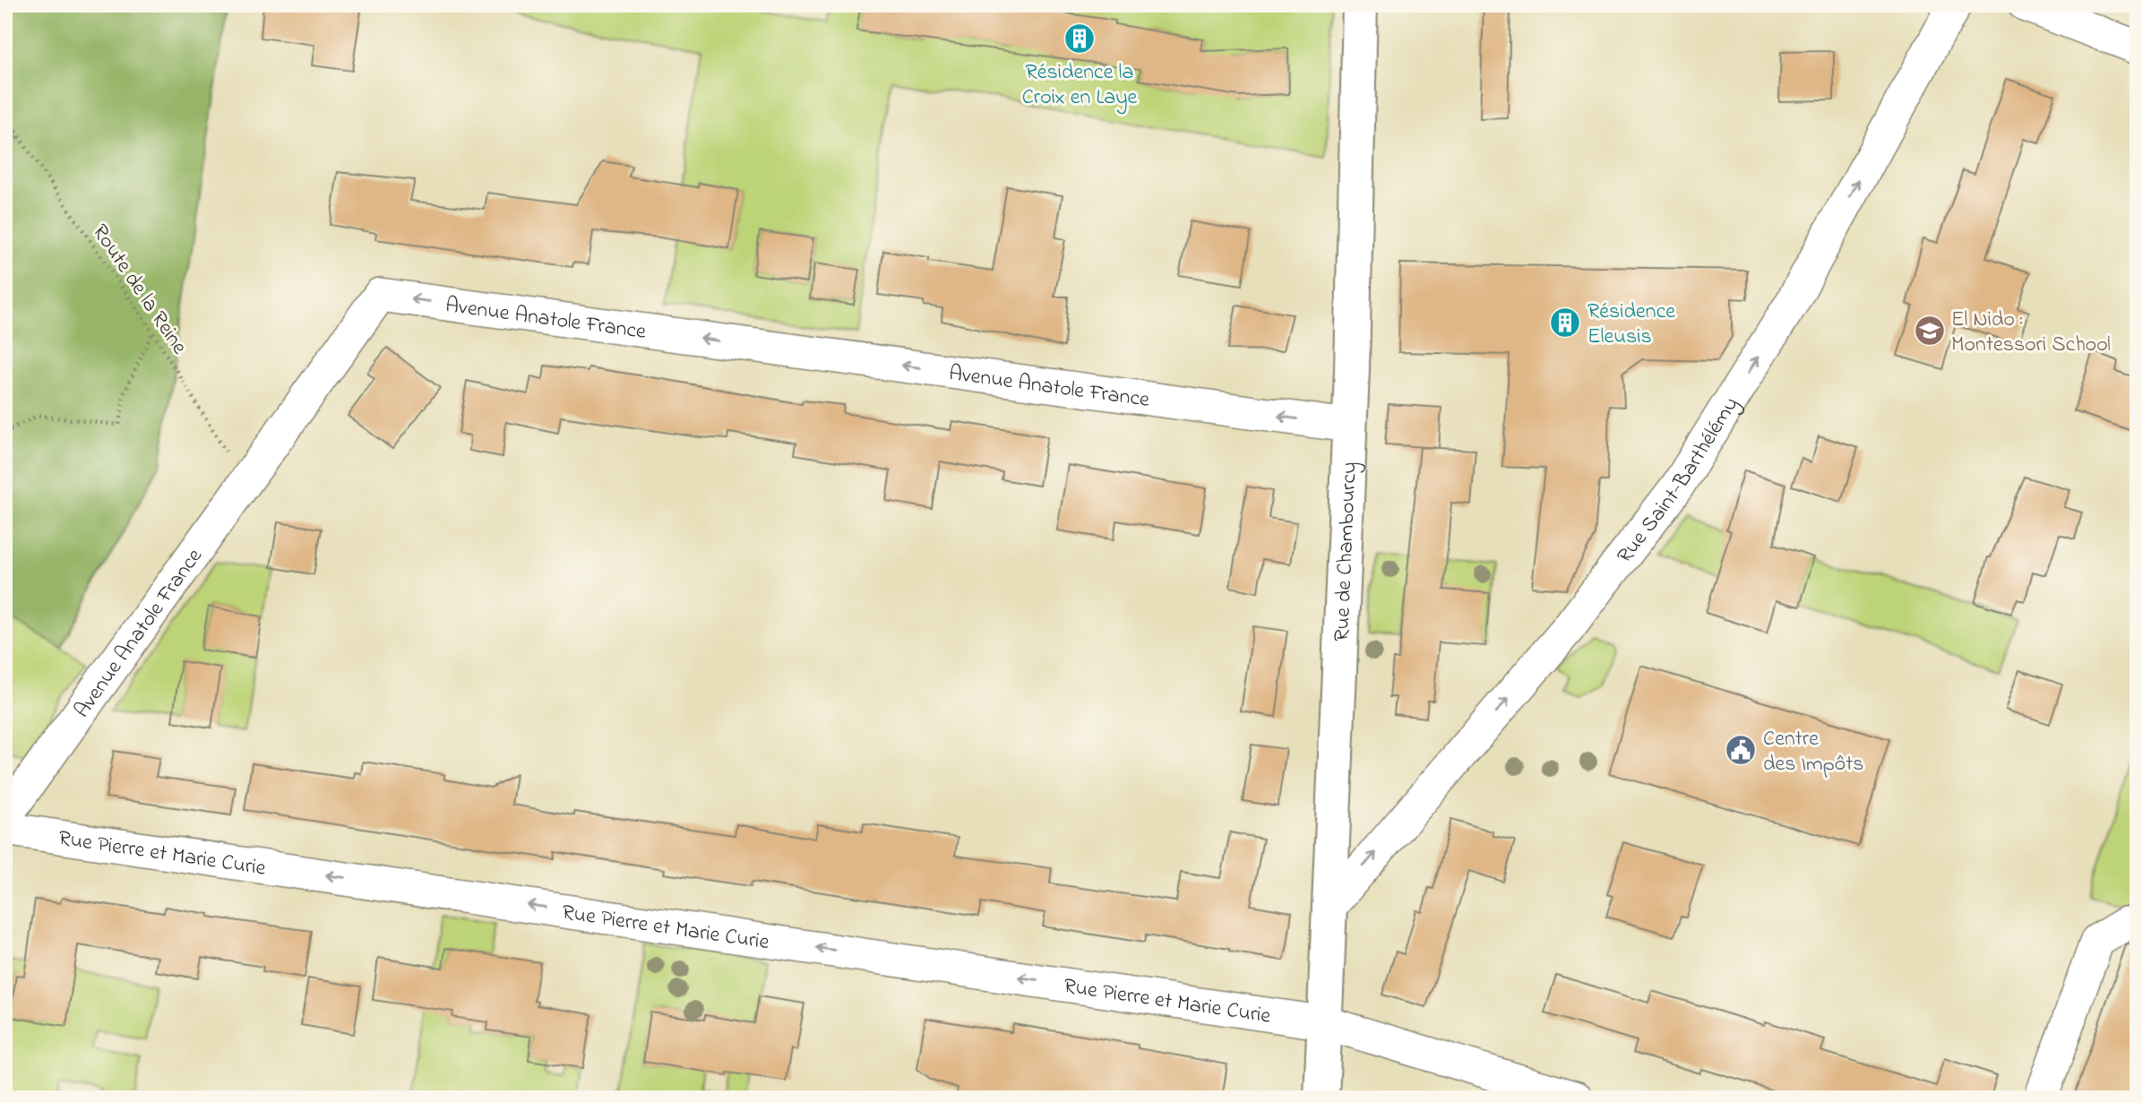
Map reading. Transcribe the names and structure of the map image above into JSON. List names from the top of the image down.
{
  "streets": {
    "street": [
      "Avenue Anatole France",
      "Rue Saint-Barthélémy",
      "Rue de Chambourcy",
      "Rue Pierre et Marie Curie"
    ],
    "path": ["Route de la Reine"]
  },
  "crossings": [
    ["Route de la Reine", "Avenue Anatole France"],
    ["Avenue Anatole France", "Rue de Chambourcy"],
    ["Rue Saint-Barthélémy", "Rue de Chambourcy"],
    ["Rue de Chambourcy", "Rue Pierre et Marie Curie"]
  ],
  "one_way": ["Avenue Anatole France", "Rue Saint-Barthélémy", "Rue Pierre et Marie Curie"],
  "places": {
    "building": ["Résidence la Croix en Laye", "Résidence Eleusis"],
    "school or university": ["El Nido : Montessori School"],
    "public building": ["Centre des Impôts"]
  }
}
